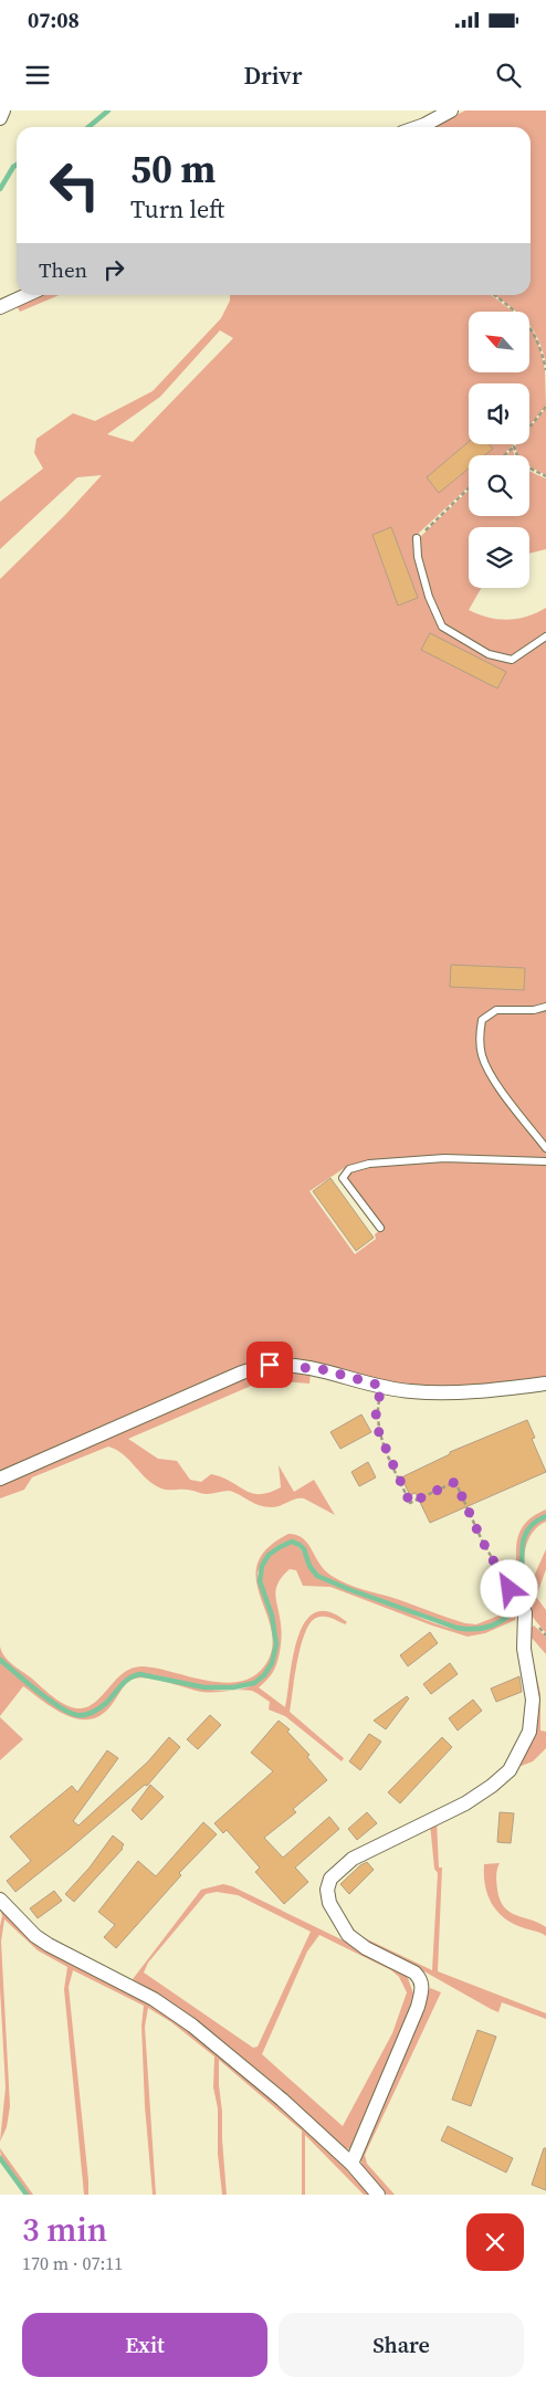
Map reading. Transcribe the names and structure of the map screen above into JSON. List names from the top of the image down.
{
  "north": "top left",
  "page": {
    "status": "07:08",
    "header": "Drivr",
    "turn": ["50 m", "Turn left"],
    "then": "Then",
    "heading": ["3 min", "170 m · 07:11"],
    "buttons": ["Exit", "Share"]
  }
}
